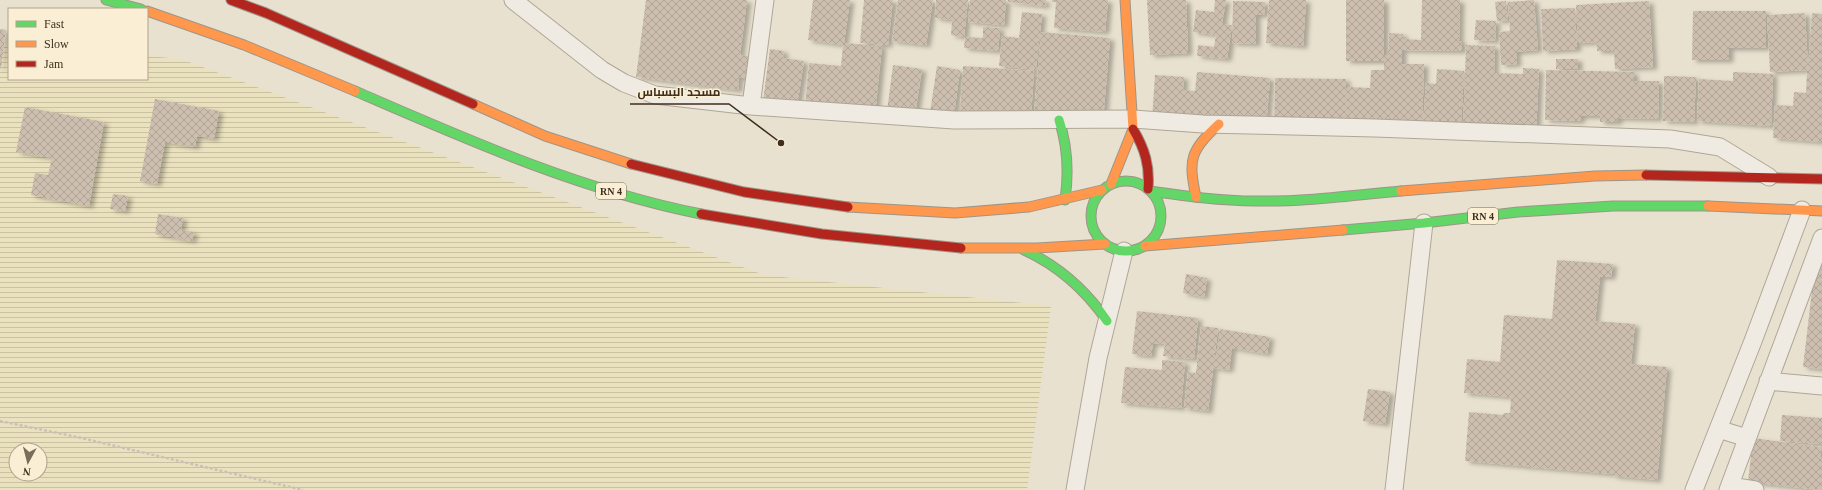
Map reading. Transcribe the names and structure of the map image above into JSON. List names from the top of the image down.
{
  "streets": {
    "main road": ["RN 4"]
  },
  "places": ["مسجد البسباس"],
  "legend": ["Fast", "Slow", "Jam"],
  "north": "bottom"
}
